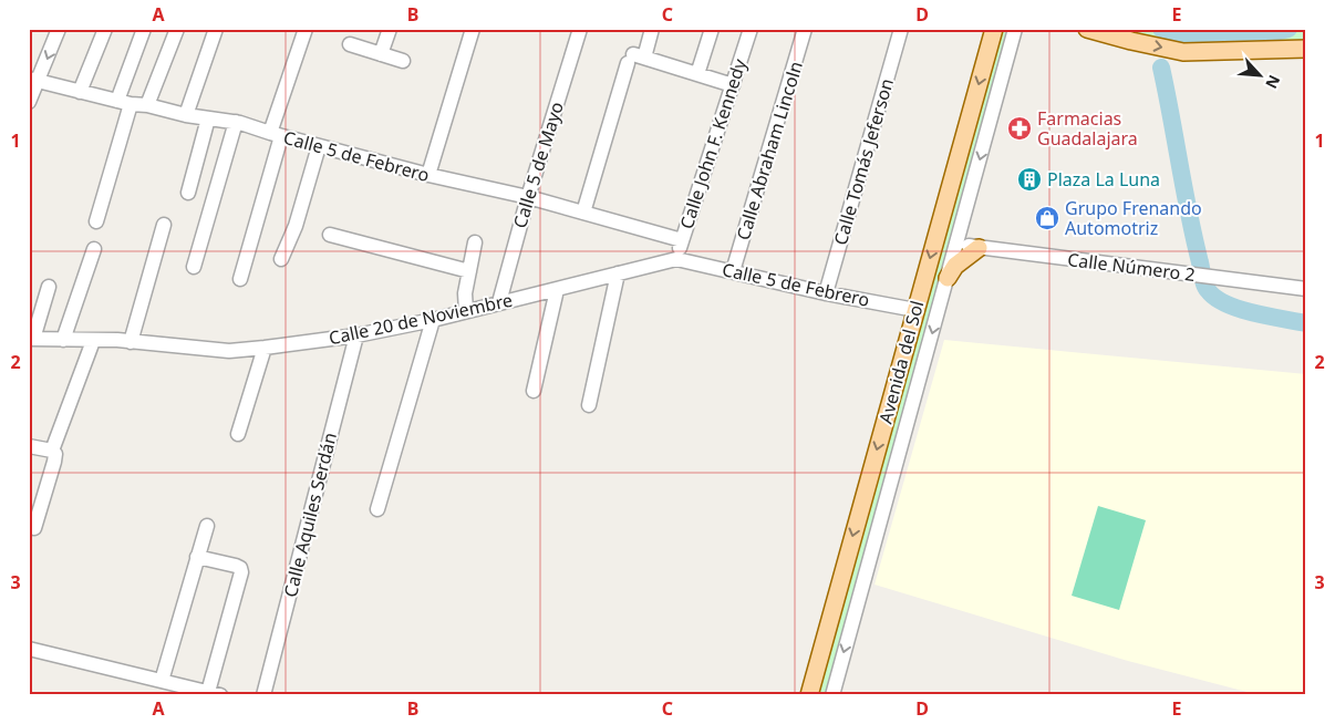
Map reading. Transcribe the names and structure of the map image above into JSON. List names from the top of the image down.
{
  "streets": {
    "main road": ["Avenida del Sol"],
    "street": [
      "Calle John F. Kennedy",
      "Calle Abraham Lincoln",
      "Calle 5 de Febrero",
      "Calle Tomás Jeferson",
      "Calle 5 de Mayo",
      "Calle Número 2",
      "Calle 20 de Noviembre",
      "Calle Aquiles Serdán"
    ]
  },
  "crossings": [
    ["Calle John F. Kennedy", "Calle 5 de Febrero"],
    ["Calle John F. Kennedy", "Calle 20 de Noviembre"],
    ["Calle Abraham Lincoln", "Calle 5 de Febrero"],
    ["Calle 5 de Febrero", "Calle Tomás Jeferson"],
    ["Calle 5 de Febrero", "Calle 5 de Mayo"],
    ["Calle 5 de Febrero", "Calle 20 de Noviembre"],
    ["Calle 5 de Febrero", "Avenida del Sol"],
    ["Calle 5 de Mayo", "Calle 20 de Noviembre"],
    ["Calle Número 2", "Avenida del Sol"],
    ["Calle 20 de Noviembre", "Calle Aquiles Serdán"]
  ],
  "one_way": ["Avenida del Sol"],
  "places": {
    "pharmacy": ["Farmacias Guadalajara"],
    "building": ["Plaza La Luna"],
    "shop": ["Grupo Frenando Automotriz"]
  },
  "north": "bottom right",
  "grid": {
    "columns": [
      "A",
      "B",
      "C",
      "D",
      "E"
    ],
    "rows": ["1", "2", "3"]
  }
}
